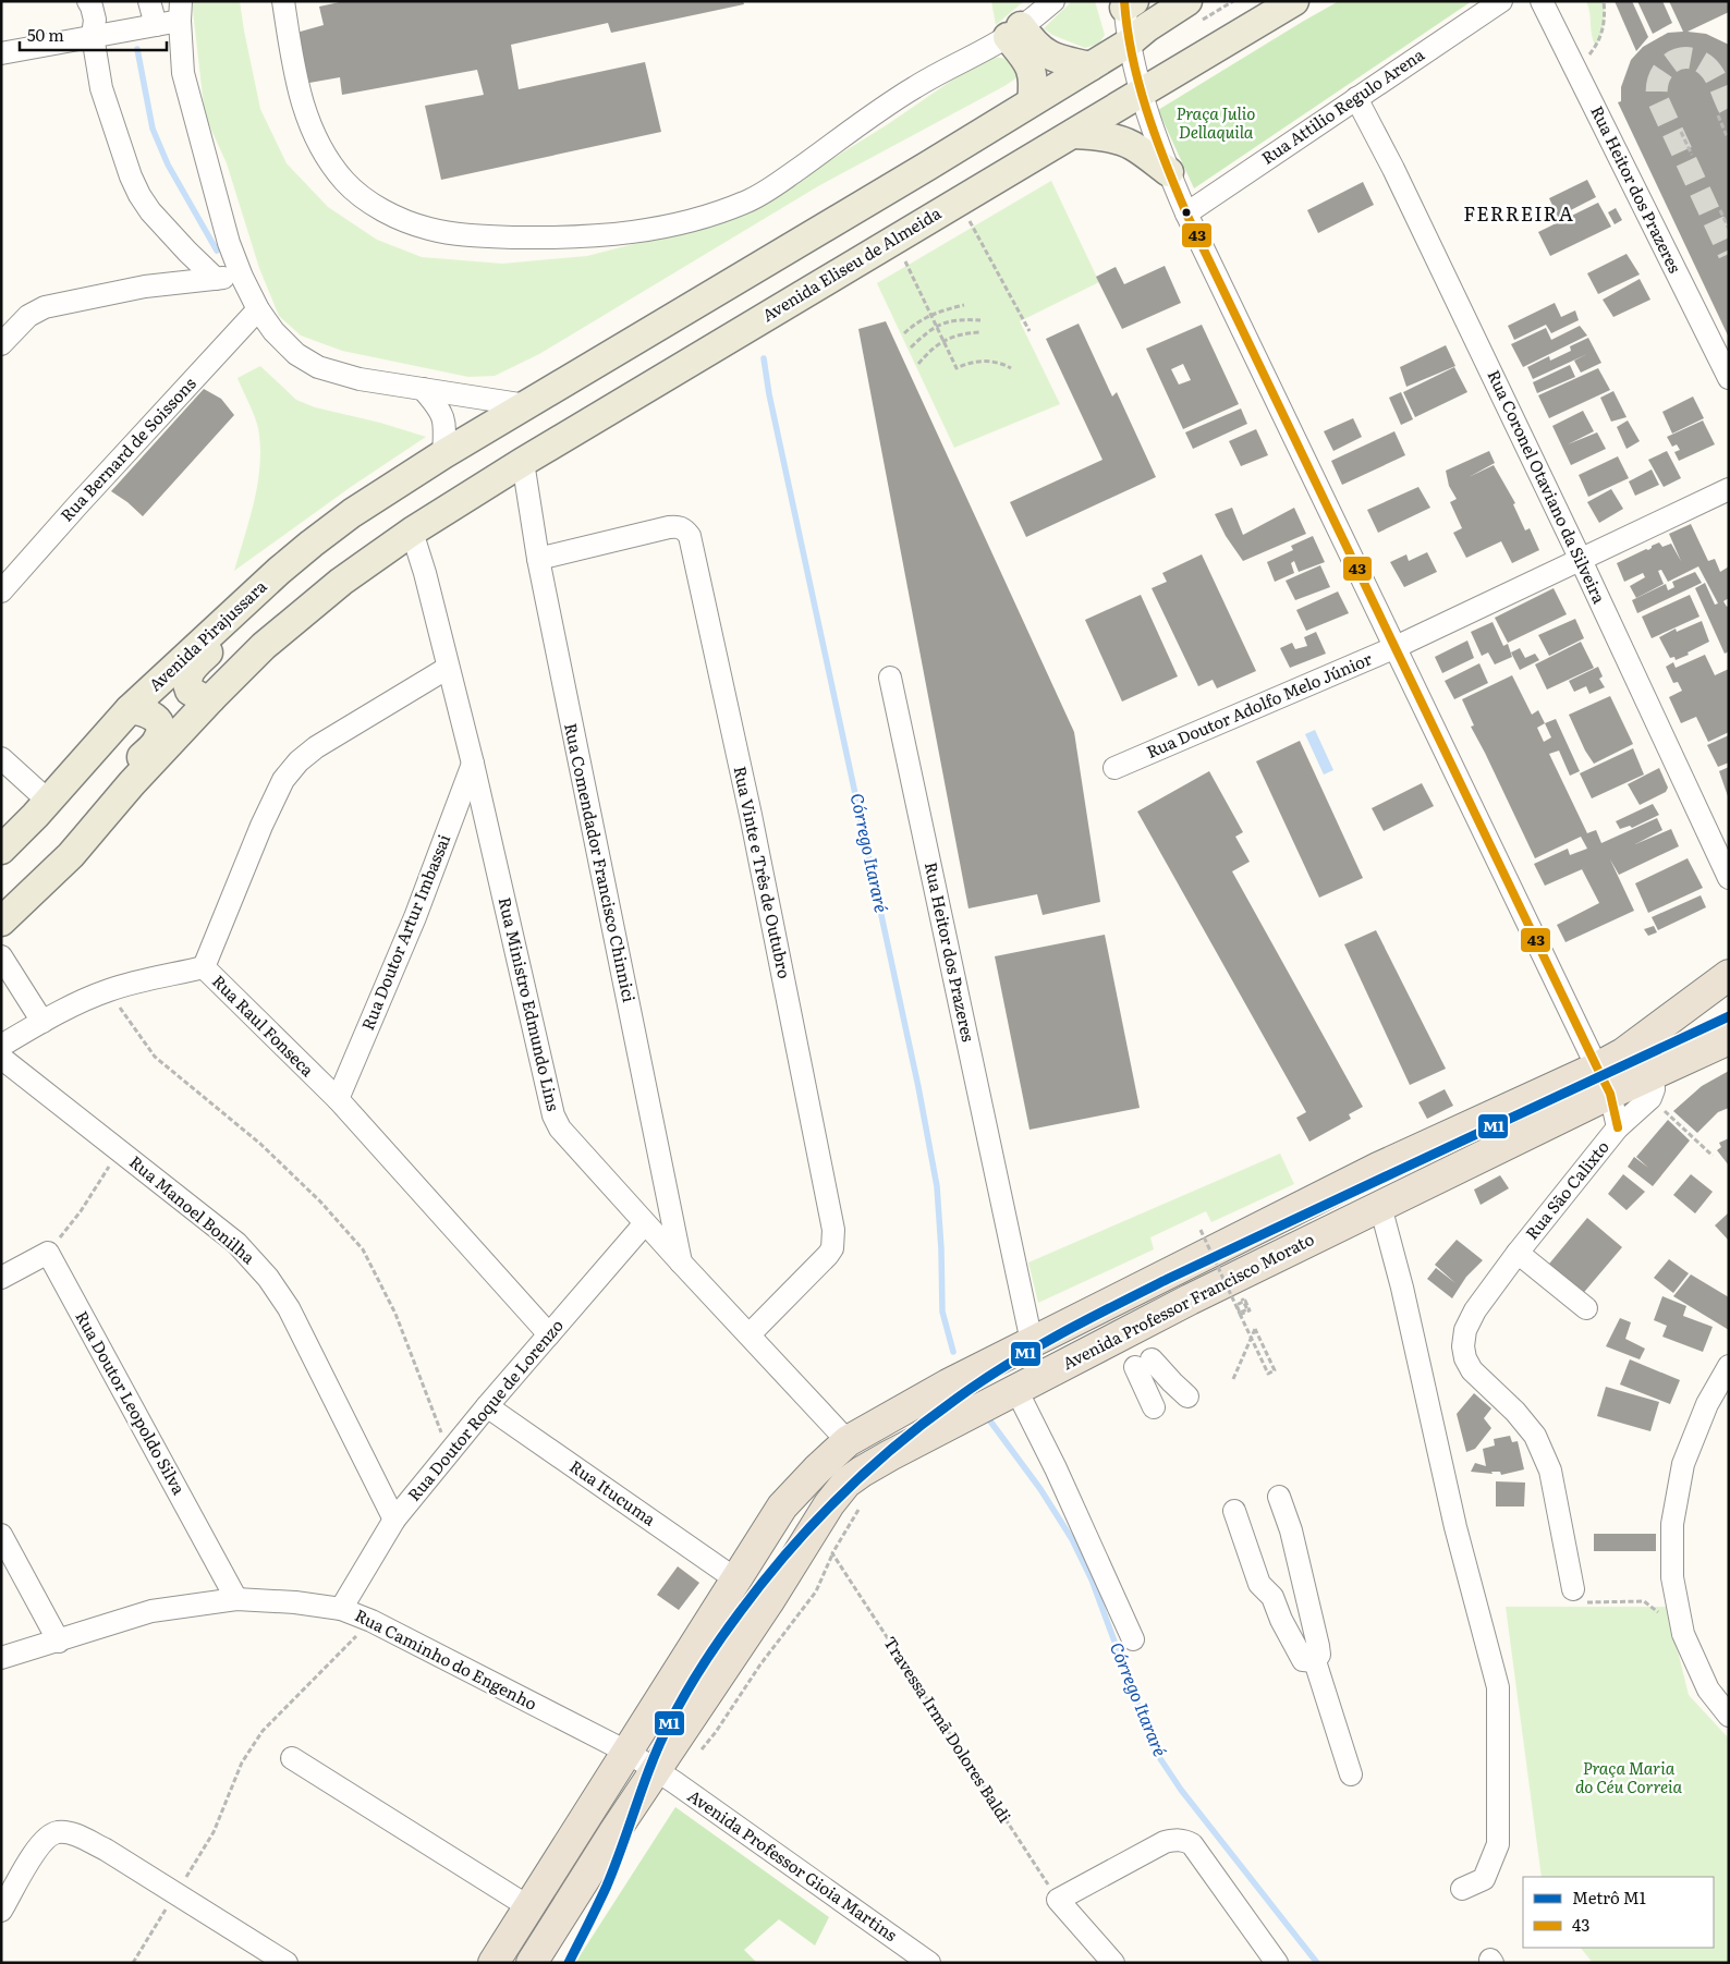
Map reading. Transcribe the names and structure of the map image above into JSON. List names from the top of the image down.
{
  "streets": {
    "highway": ["Avenida Professor Francisco Morato"],
    "main road": ["Avenida Eliseu de Almeida", "Avenida Pirajussara"],
    "street": [
      "Rua Attilio Regulo Arena",
      "Rua Heitor dos Prazeres",
      "Rua Bernard de Soissons",
      "Rua Coronel Otaviano da Silveira",
      "Rua Doutor Adolfo Melo Júnior",
      "Rua Comendador Francisco Chinnici",
      "Rua Vinte e Três de Outubro",
      "Rua Doutor Artur Imbassai",
      "Rua Ministro Edmundo Lins",
      "Rua Raul Fonseca",
      "Rua São Calixto",
      "Rua Manoel Bonilha",
      "Rua Doutor Leopoldo Silva",
      "Rua Doutor Roque de Lorenzo",
      "Rua Itucuma",
      "Rua Caminho do Engenho",
      "Avenida Professor Gioia Martins"
    ],
    "path": ["Travessa Irmã Dolores Baldi"]
  },
  "crossings": [
    ["Rua Attilio Regulo Arena", "Rua Coronel Otaviano da Silveira"],
    ["Rua Attilio Regulo Arena", "Rua São Calixto"],
    ["Rua Heitor dos Prazeres", "Avenida Professor Francisco Morato"],
    ["Avenida Eliseu de Almeida", "Rua Comendador Francisco Chinnici"],
    ["Avenida Eliseu de Almeida", "Rua Ministro Edmundo Lins"],
    ["Avenida Eliseu de Almeida", "Rua São Calixto"],
    ["Rua Coronel Otaviano da Silveira", "Rua Doutor Adolfo Melo Júnior"],
    ["Rua Doutor Adolfo Melo Júnior", "Rua São Calixto"],
    ["Rua Comendador Francisco Chinnici", "Rua Vinte e Três de Outubro"],
    ["Rua Comendador Francisco Chinnici", "Rua Ministro Edmundo Lins"],
    ["Rua Vinte e Três de Outubro", "Rua Ministro Edmundo Lins"],
    ["Rua Doutor Artur Imbassai", "Rua Ministro Edmundo Lins"],
    ["Rua Doutor Artur Imbassai", "Rua Raul Fonseca"],
    ["Rua Ministro Edmundo Lins", "Rua Raul Fonseca"],
    ["Rua Ministro Edmundo Lins", "Avenida Professor Francisco Morato"],
    ["Rua Ministro Edmundo Lins", "Rua Doutor Roque de Lorenzo"],
    ["Rua Raul Fonseca", "Rua Doutor Roque de Lorenzo"],
    ["Rua São Calixto", "Avenida Professor Francisco Morato"],
    ["Rua Manoel Bonilha", "Rua Doutor Roque de Lorenzo"],
    ["Avenida Professor Francisco Morato", "Rua Itucuma"],
    ["Avenida Professor Francisco Morato", "Rua Caminho do Engenho"],
    ["Avenida Professor Francisco Morato", "Avenida Professor Gioia Martins"],
    ["Rua Doutor Leopoldo Silva", "Rua Caminho do Engenho"],
    ["Rua Doutor Roque de Lorenzo", "Rua Itucuma"],
    ["Rua Doutor Roque de Lorenzo", "Rua Caminho do Engenho"],
    ["Rua Caminho do Engenho", "Avenida Professor Gioia Martins"]
  ],
  "districts": ["FERREIRA"],
  "water": ["Córrego Itararé"],
  "parks": ["Praça Julio Dellaquila", "Praça Maria do Céu Correia"],
  "lines": ["transit line 43", "metro line M1"],
  "legend": ["Metrô M1", "43"],
  "scale_bar": "50 m"
}
